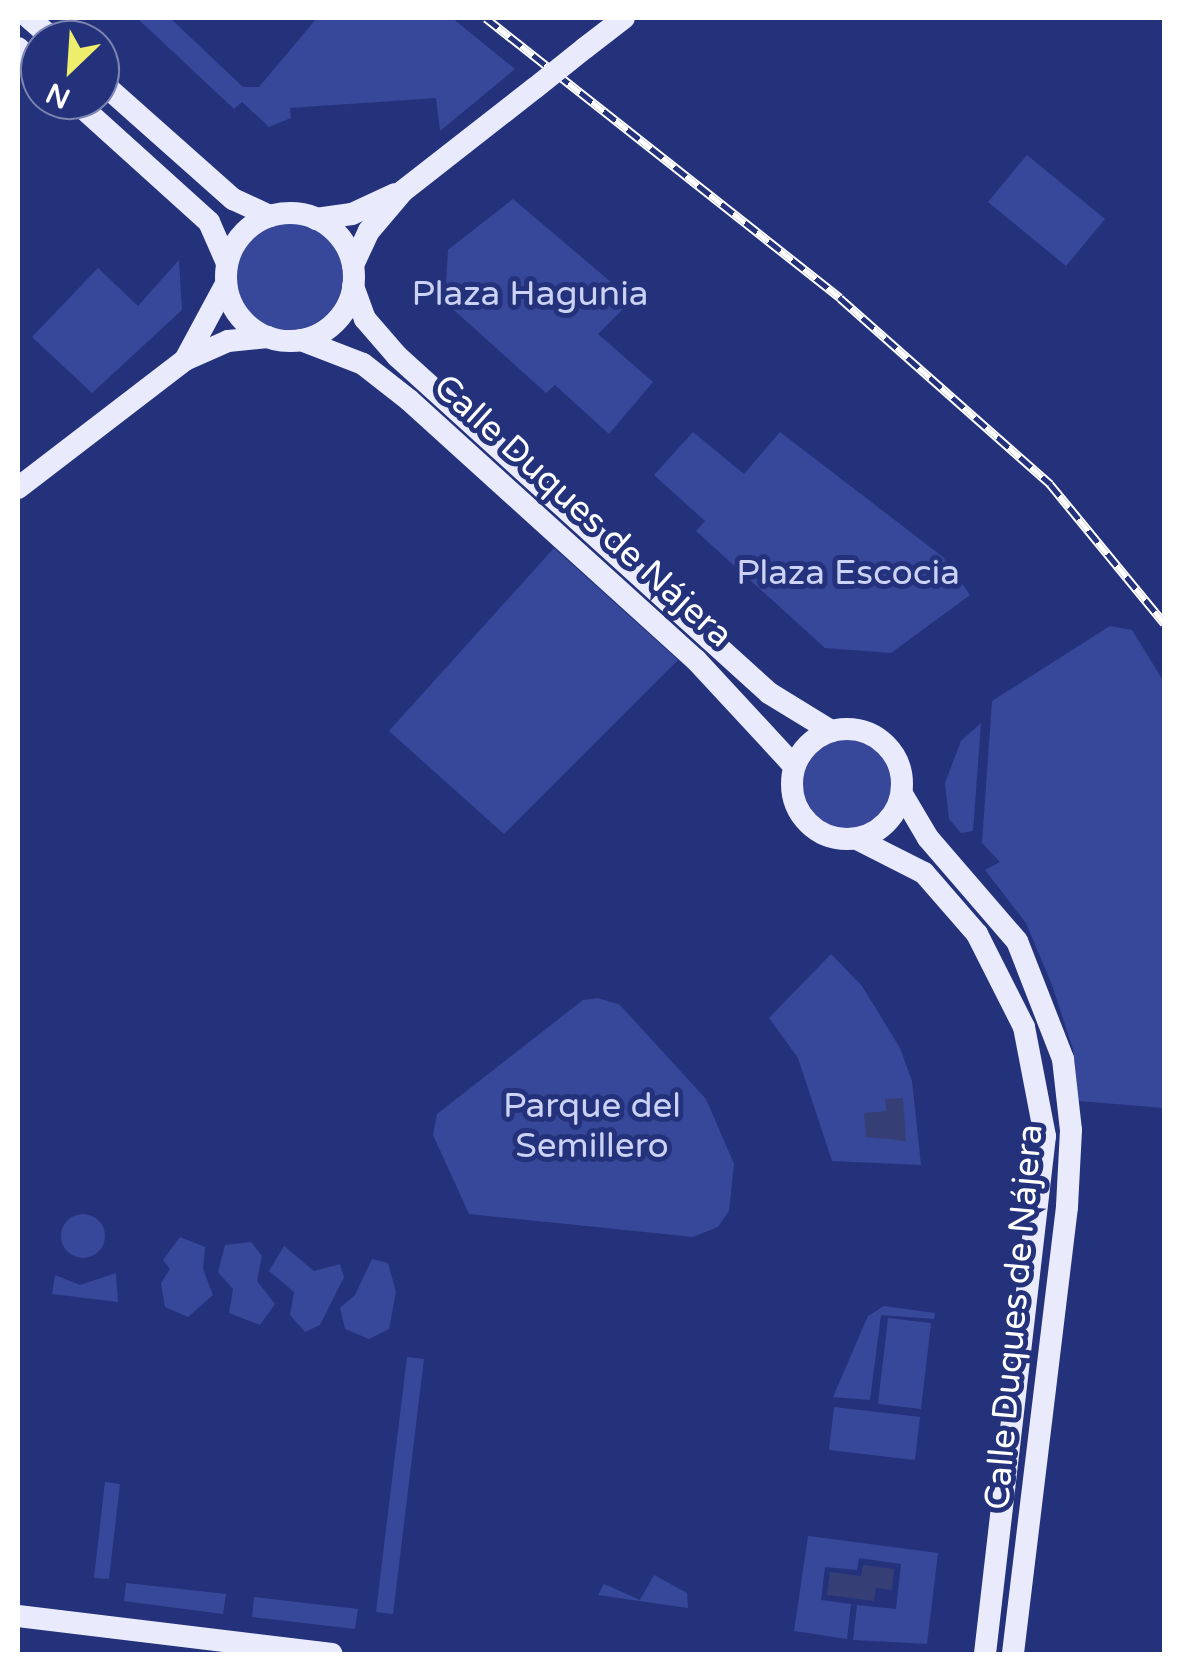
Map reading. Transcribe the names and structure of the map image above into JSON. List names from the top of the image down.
{
  "streets": {
    "main road": ["Calle Duques de Nájera"]
  },
  "parks": ["Plaza Hagunia", "Plaza Escocia", "Parque del Semillero"],
  "north": "bottom left"
}
